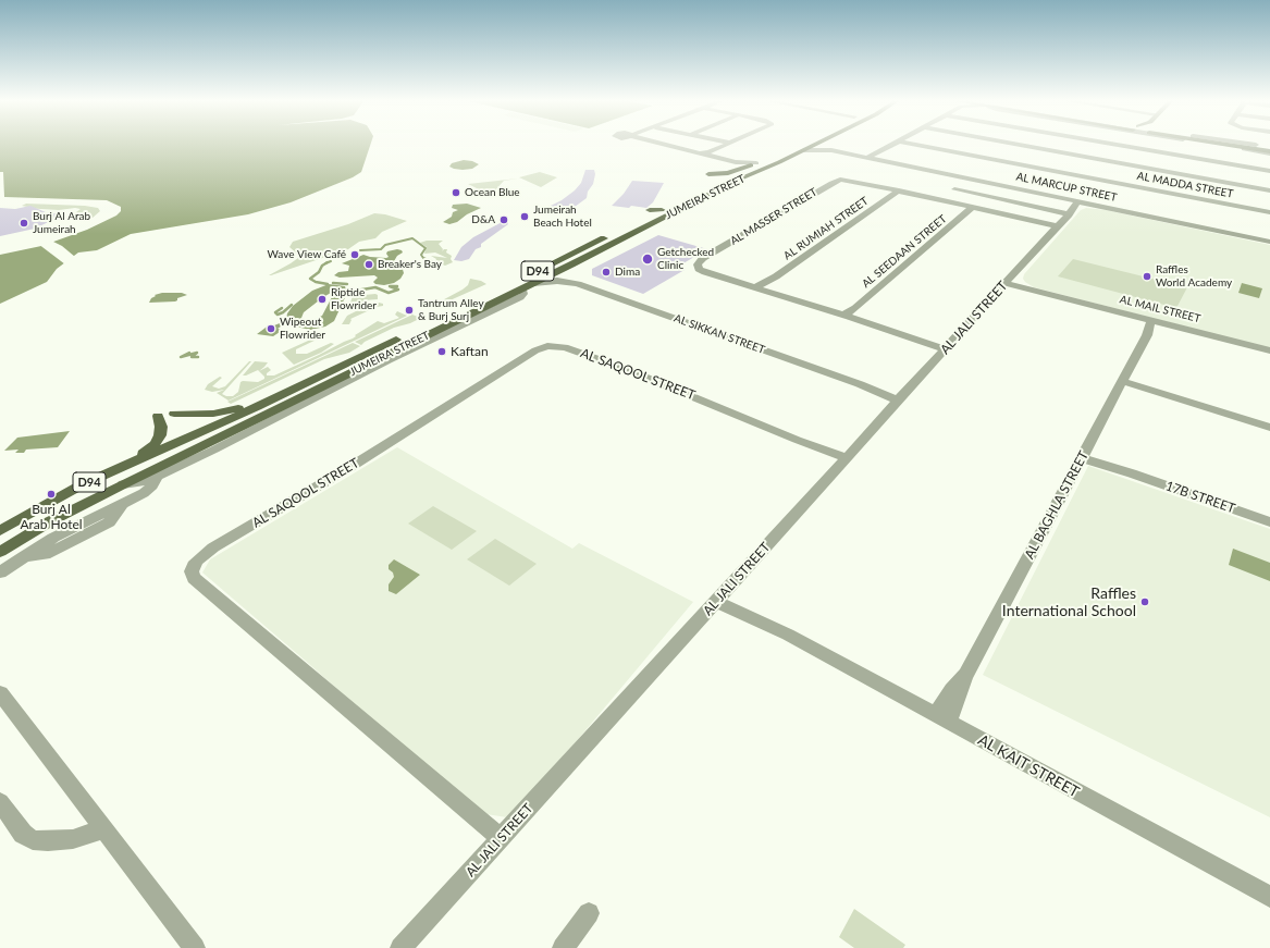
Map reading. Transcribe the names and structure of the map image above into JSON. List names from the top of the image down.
{
  "streets": {
    "main road": ["JUMEIRA STREET", "D94"],
    "street": [
      "AL MADDA STREET",
      "AL MARCUP STREET",
      "AL MASSER STREET",
      "AL RUMIAH STREET",
      "AL SEEDAAN STREET",
      "AL MAIL STREET",
      "AL JALI STREET",
      "AL SIKKAN STREET",
      "AL SAQOOL STREET",
      "17B STREET",
      "AL BAGHLA STREET",
      "AL KAIT STREET"
    ]
  },
  "crossings": [
    ["AL MARCUP STREET", "JUMEIRA STREET"],
    ["AL MARCUP STREET", "AL JALI STREET"],
    ["JUMEIRA STREET", "AL SIKKAN STREET"],
    ["AL MASSER STREET", "AL RUMIAH STREET"],
    ["AL MASSER STREET", "AL SEEDAAN STREET"],
    ["AL MASSER STREET", "AL JALI STREET"],
    ["AL MAIL STREET", "AL JALI STREET"],
    ["AL MAIL STREET", "AL BAGHLA STREET"],
    ["AL JALI STREET", "AL SIKKAN STREET"],
    ["AL JALI STREET", "AL SAQOOL STREET"],
    ["AL JALI STREET", "AL KAIT STREET"],
    ["17B STREET", "AL BAGHLA STREET"],
    ["AL BAGHLA STREET", "AL KAIT STREET"]
  ],
  "places": [
    "Ocean Blue",
    "Jumeirah Beach Hotel",
    "D&A",
    "Burj Al Arab Jumeirah",
    "Wave View Café",
    "Getchecked Clinic",
    "Breaker's Bay",
    "Dima",
    "Raffles World Academy",
    "Riptide Flowrider",
    "Tantrum Alley & Burj Surj",
    "Wipeout Flowrider",
    "Kaftan",
    "Burj Al Arab Hotel",
    "Raffles International School"
  ]
}
